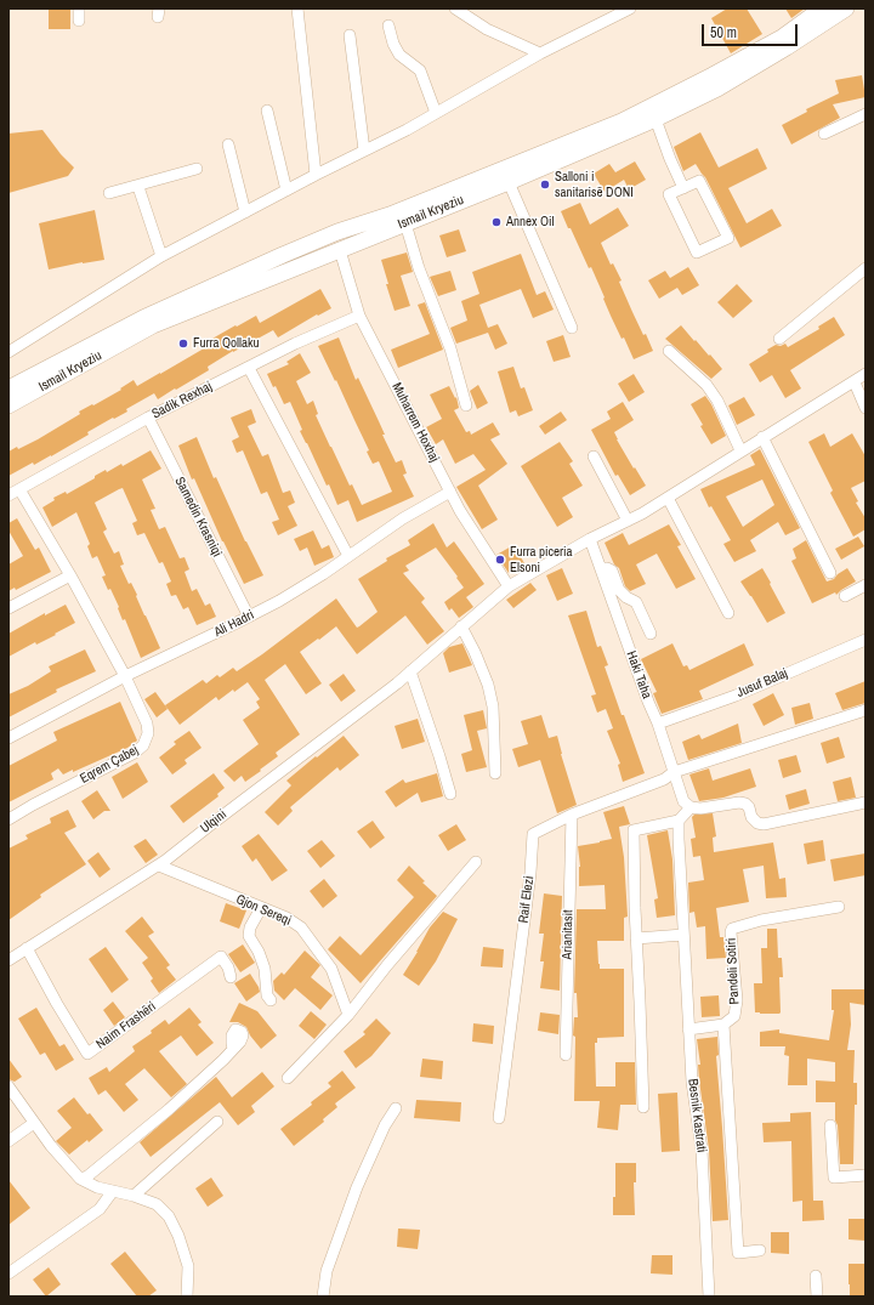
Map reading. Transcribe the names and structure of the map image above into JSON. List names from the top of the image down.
{
  "streets": {
    "main road": ["Ismail Kryeziu"],
    "street": [
      "Sadik Rexhaj",
      "Muharrem Hoxhaj",
      "Samedin Krasniqi",
      "Ali Hadri",
      "Haki Taha",
      "Jusuf Balaj",
      "Eqrem Çabej",
      "Ulqini",
      "Raif Elezi",
      "Gjon Sereqi",
      "Arianitasit",
      "Pandeli Sotiri",
      "Naim Frashëri",
      "Besnik Kastrati"
    ]
  },
  "crossings": [
    ["Ismail Kryeziu", "Muharrem Hoxhaj"],
    ["Sadik Rexhaj", "Muharrem Hoxhaj"],
    ["Sadik Rexhaj", "Samedin Krasniqi"],
    ["Muharrem Hoxhaj", "Ali Hadri"],
    ["Muharrem Hoxhaj", "Ulqini"],
    ["Samedin Krasniqi", "Ali Hadri"],
    ["Ali Hadri", "Eqrem Çabej"],
    ["Haki Taha", "Jusuf Balaj"],
    ["Haki Taha", "Ulqini"],
    ["Haki Taha", "Raif Elezi"],
    ["Ulqini", "Gjon Sereqi"],
    ["Ulqini", "Naim Frashëri"],
    ["Raif Elezi", "Arianitasit"]
  ],
  "places": [
    "Salloni i sanitarisë DONI",
    "Annex Oil",
    "Furra Qollaku",
    "Furra piceria Elsoni"
  ],
  "scale_bar": "50 m"
}
